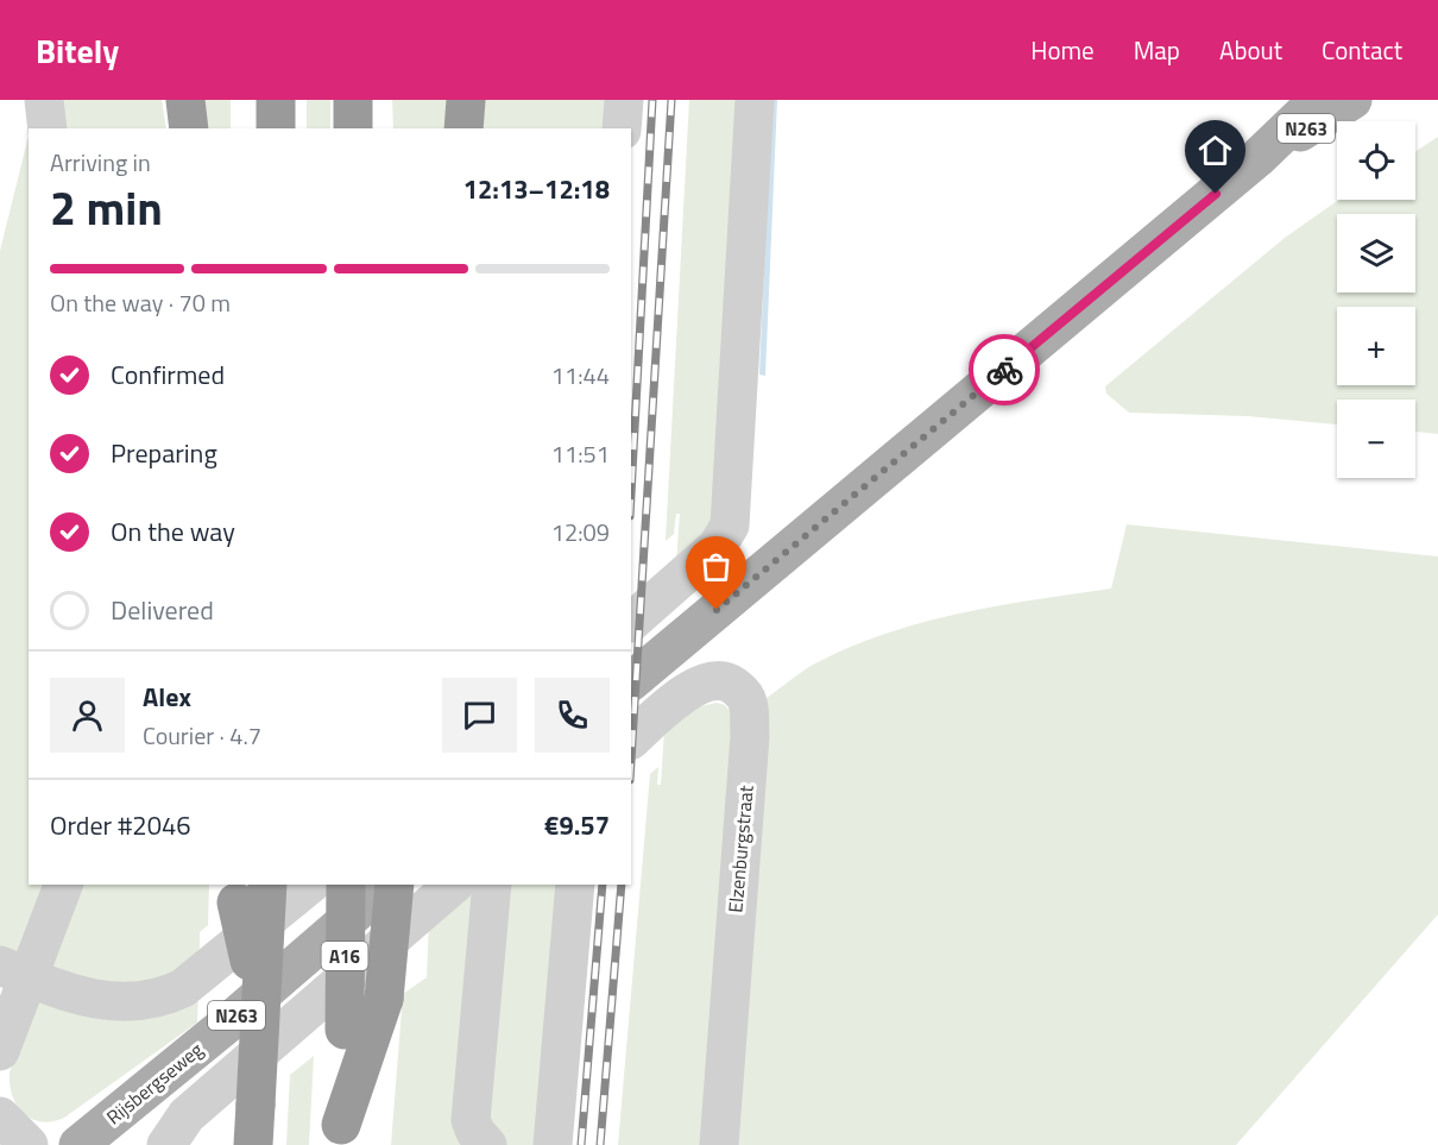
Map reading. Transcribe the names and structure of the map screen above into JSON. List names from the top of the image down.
{
  "streets": {
    "highway": ["A16"],
    "main road": ["N263", "Rijsbergseweg"],
    "street": ["Elzenburgstraat"]
  },
  "page": {
    "header": "Bitely",
    "nav": [
      "Home",
      "Map",
      "About",
      "Contact"
    ],
    "map_buttons": ["+", "−"],
    "heading": ["2 min", "Arriving in", "12:13–12:18"],
    "panel": [
      "Alex",
      "Courier · 4.7",
      "Order #2046",
      "€9.57"
    ],
    "bar": "On the way · 70 m",
    "list": [
      ["Confirmed", "11:44"],
      ["Preparing", "11:51"],
      ["On the way", "12:09"],
      "Delivered"
    ]
  }
}
